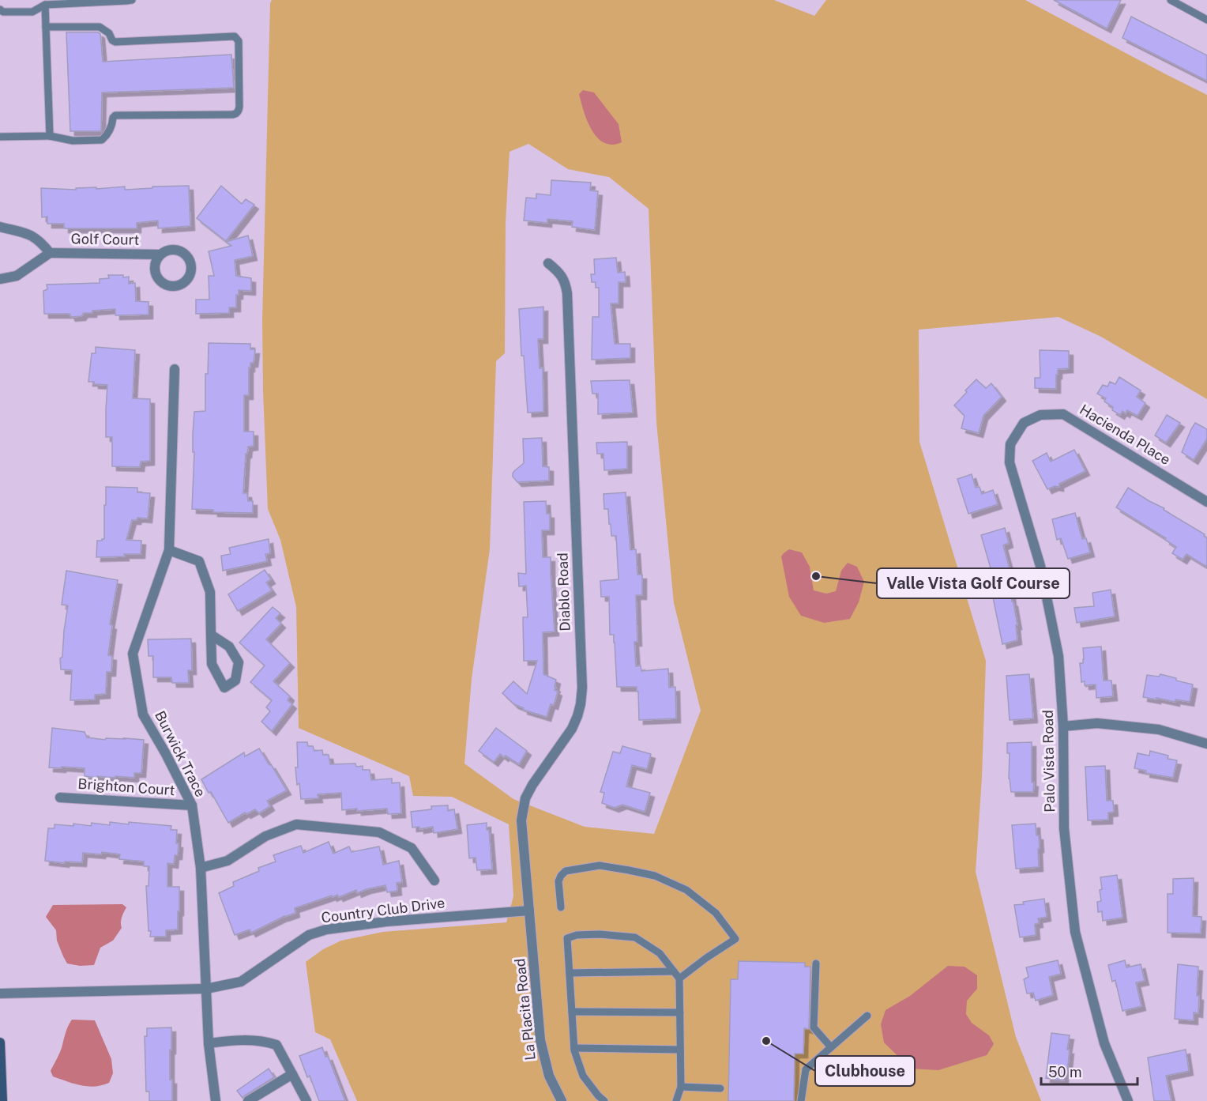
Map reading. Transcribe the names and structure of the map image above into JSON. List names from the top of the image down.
{
  "streets": {
    "street": [
      "Golf Court",
      "Hacienda Place",
      "Diablo Road",
      "Burwick Trace",
      "Palo Vista Road",
      "Brighton Court",
      "Country Club Drive",
      "La Placita Road"
    ]
  },
  "crossings": [
    ["Hacienda Place", "Palo Vista Road"],
    ["Diablo Road", "Country Club Drive"],
    ["Diablo Road", "La Placita Road"],
    ["Burwick Trace", "Brighton Court"],
    ["Burwick Trace", "Country Club Drive"],
    ["Country Club Drive", "La Placita Road"]
  ],
  "places": ["Valle Vista Golf Course", "Clubhouse"],
  "scale_bar": "50 m"
}
